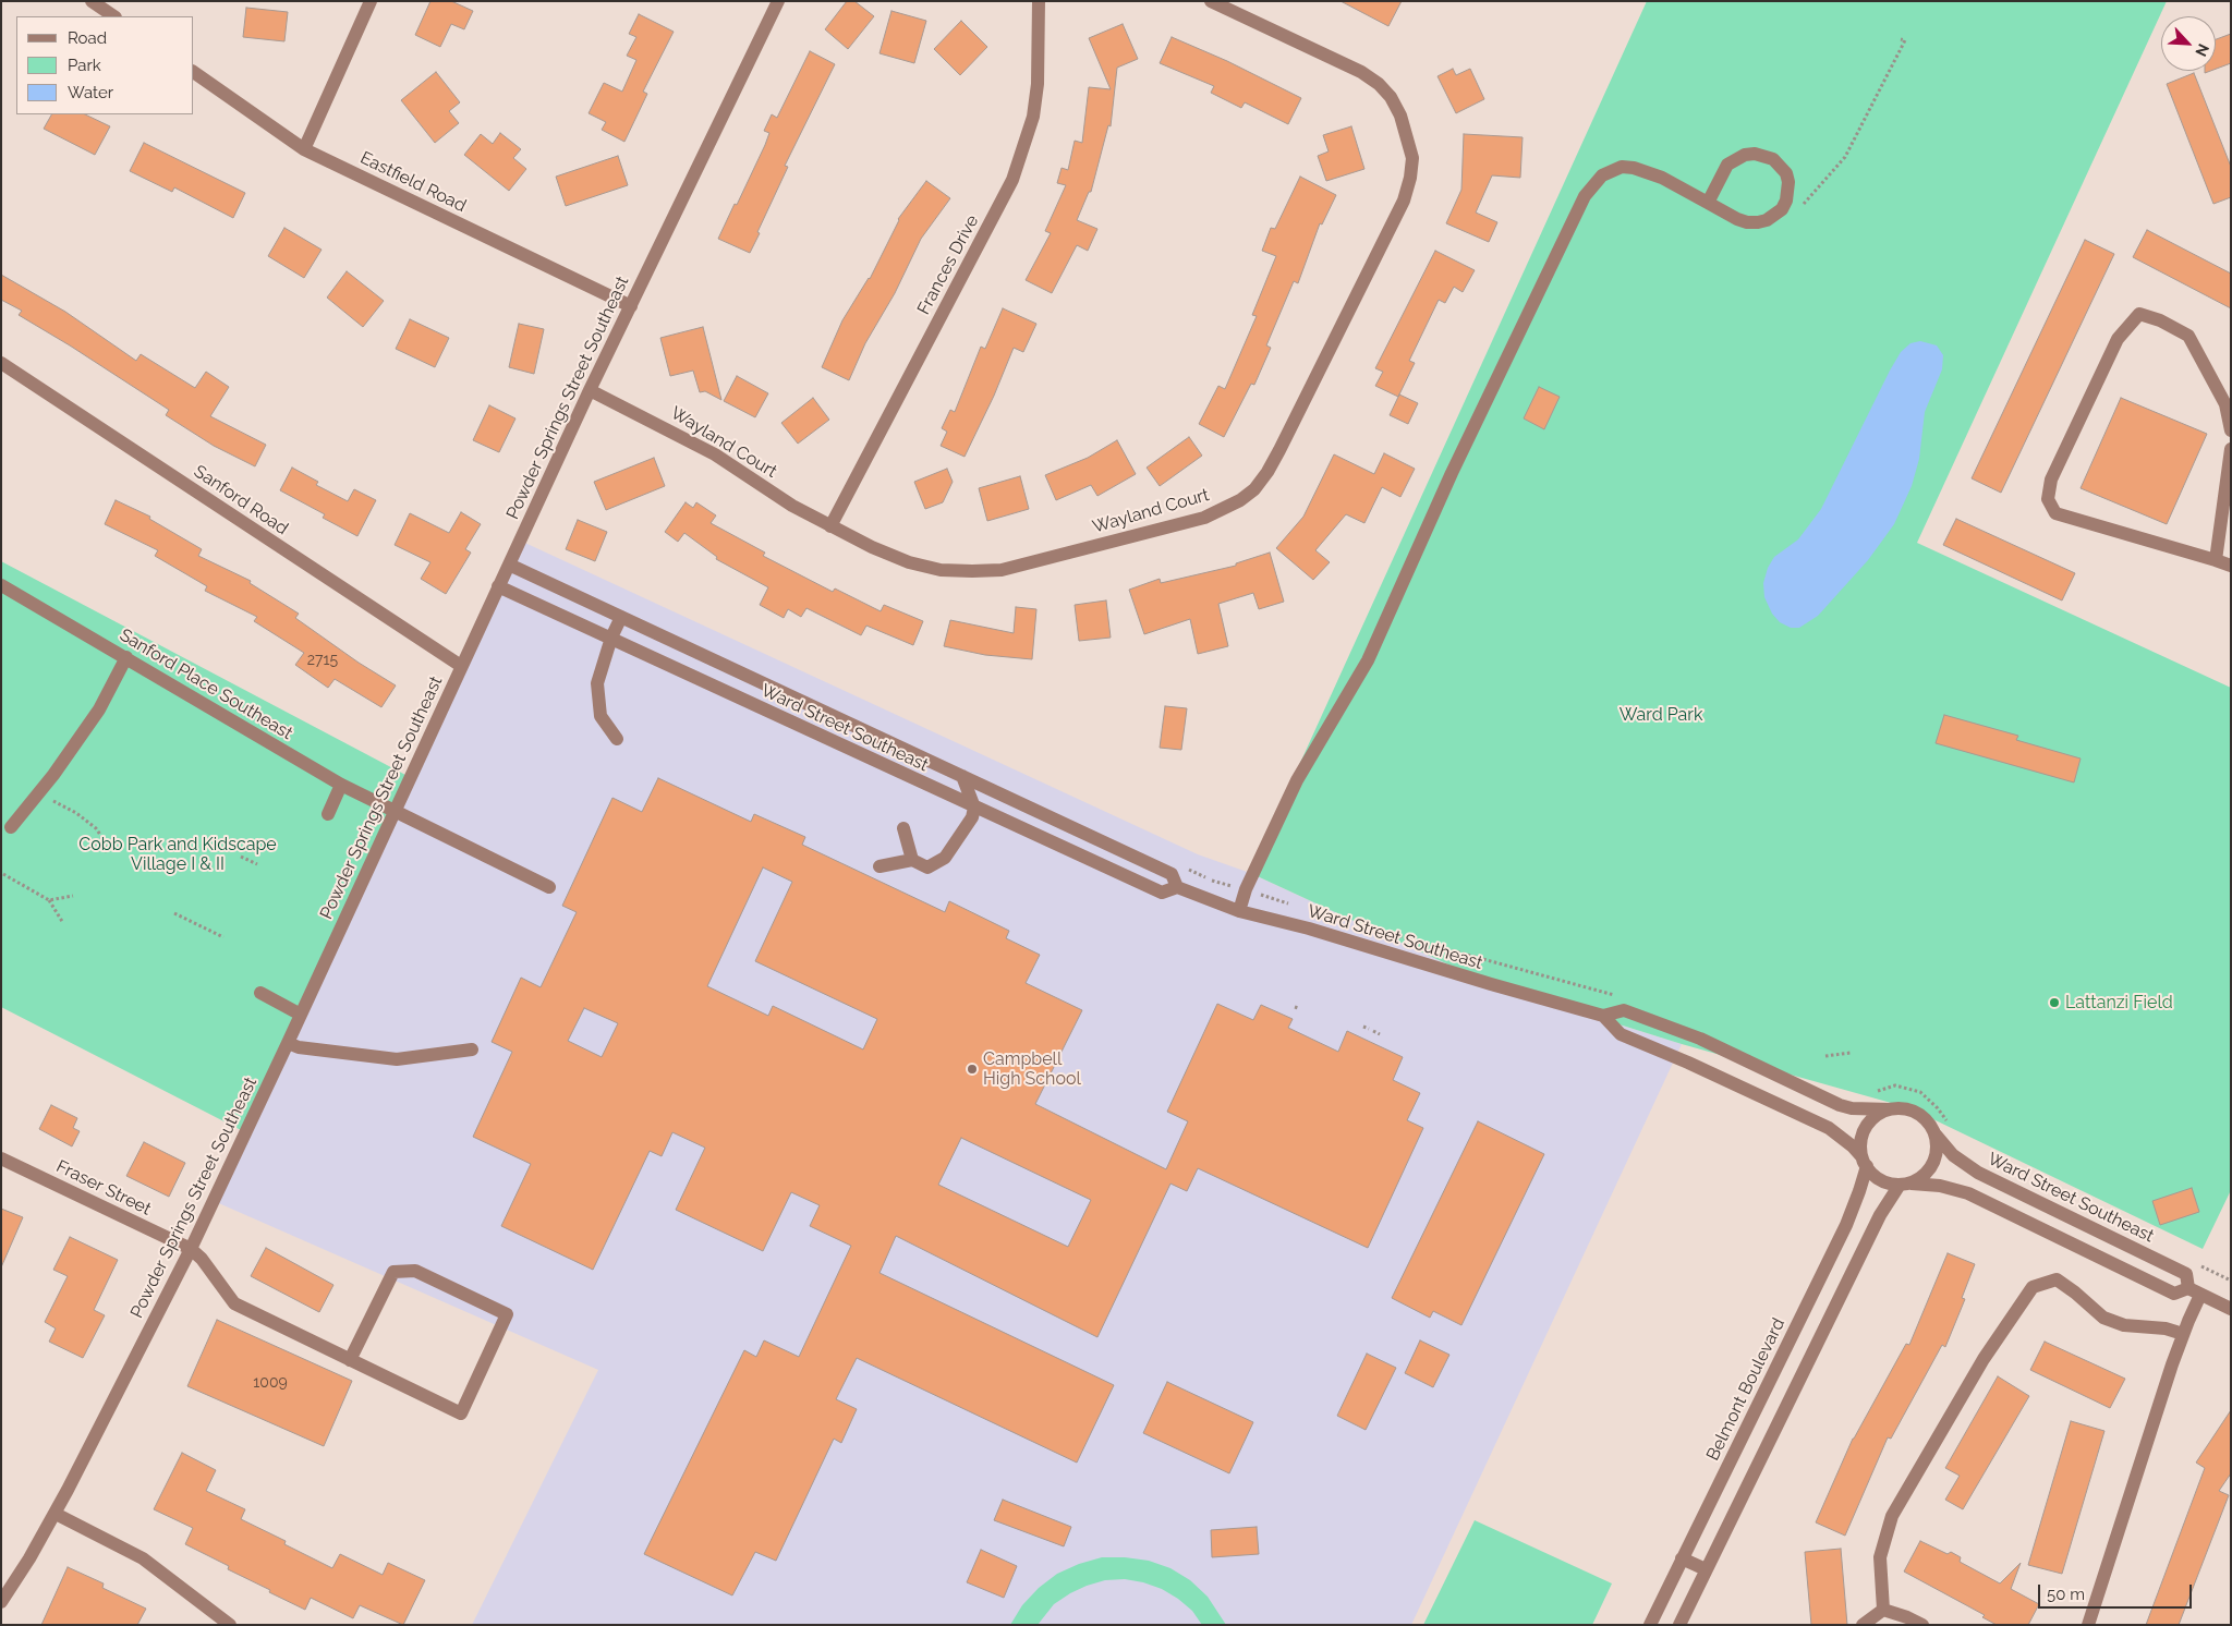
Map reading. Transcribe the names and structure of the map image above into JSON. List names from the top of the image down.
{
  "streets": {
    "street": [
      "Eastfield Road",
      "Frances Drive",
      "Powder Springs Street Southeast",
      "Wayland Court",
      "Sanford Road",
      "Sanford Place Southeast",
      "Ward Street Southeast",
      "Fraser Street",
      "Belmont Boulevard"
    ]
  },
  "crossings": [
    ["Eastfield Road", "Powder Springs Street Southeast"],
    ["Frances Drive", "Wayland Court"],
    ["Powder Springs Street Southeast", "Wayland Court"],
    ["Powder Springs Street Southeast", "Sanford Road"],
    ["Powder Springs Street Southeast", "Sanford Place Southeast"],
    ["Powder Springs Street Southeast", "Ward Street Southeast"],
    ["Powder Springs Street Southeast", "Fraser Street"],
    ["Ward Street Southeast", "Belmont Boulevard"]
  ],
  "parks": ["Ward Park", "Cobb Park and Kidscape Village I & II"],
  "places": ["Lattanzi Field", "Campbell High School"],
  "house_numbers": ["2715", "1009"],
  "legend": ["Road", "Park", "Water"],
  "scale_bar": "50 m",
  "north": "bottom right"
}
